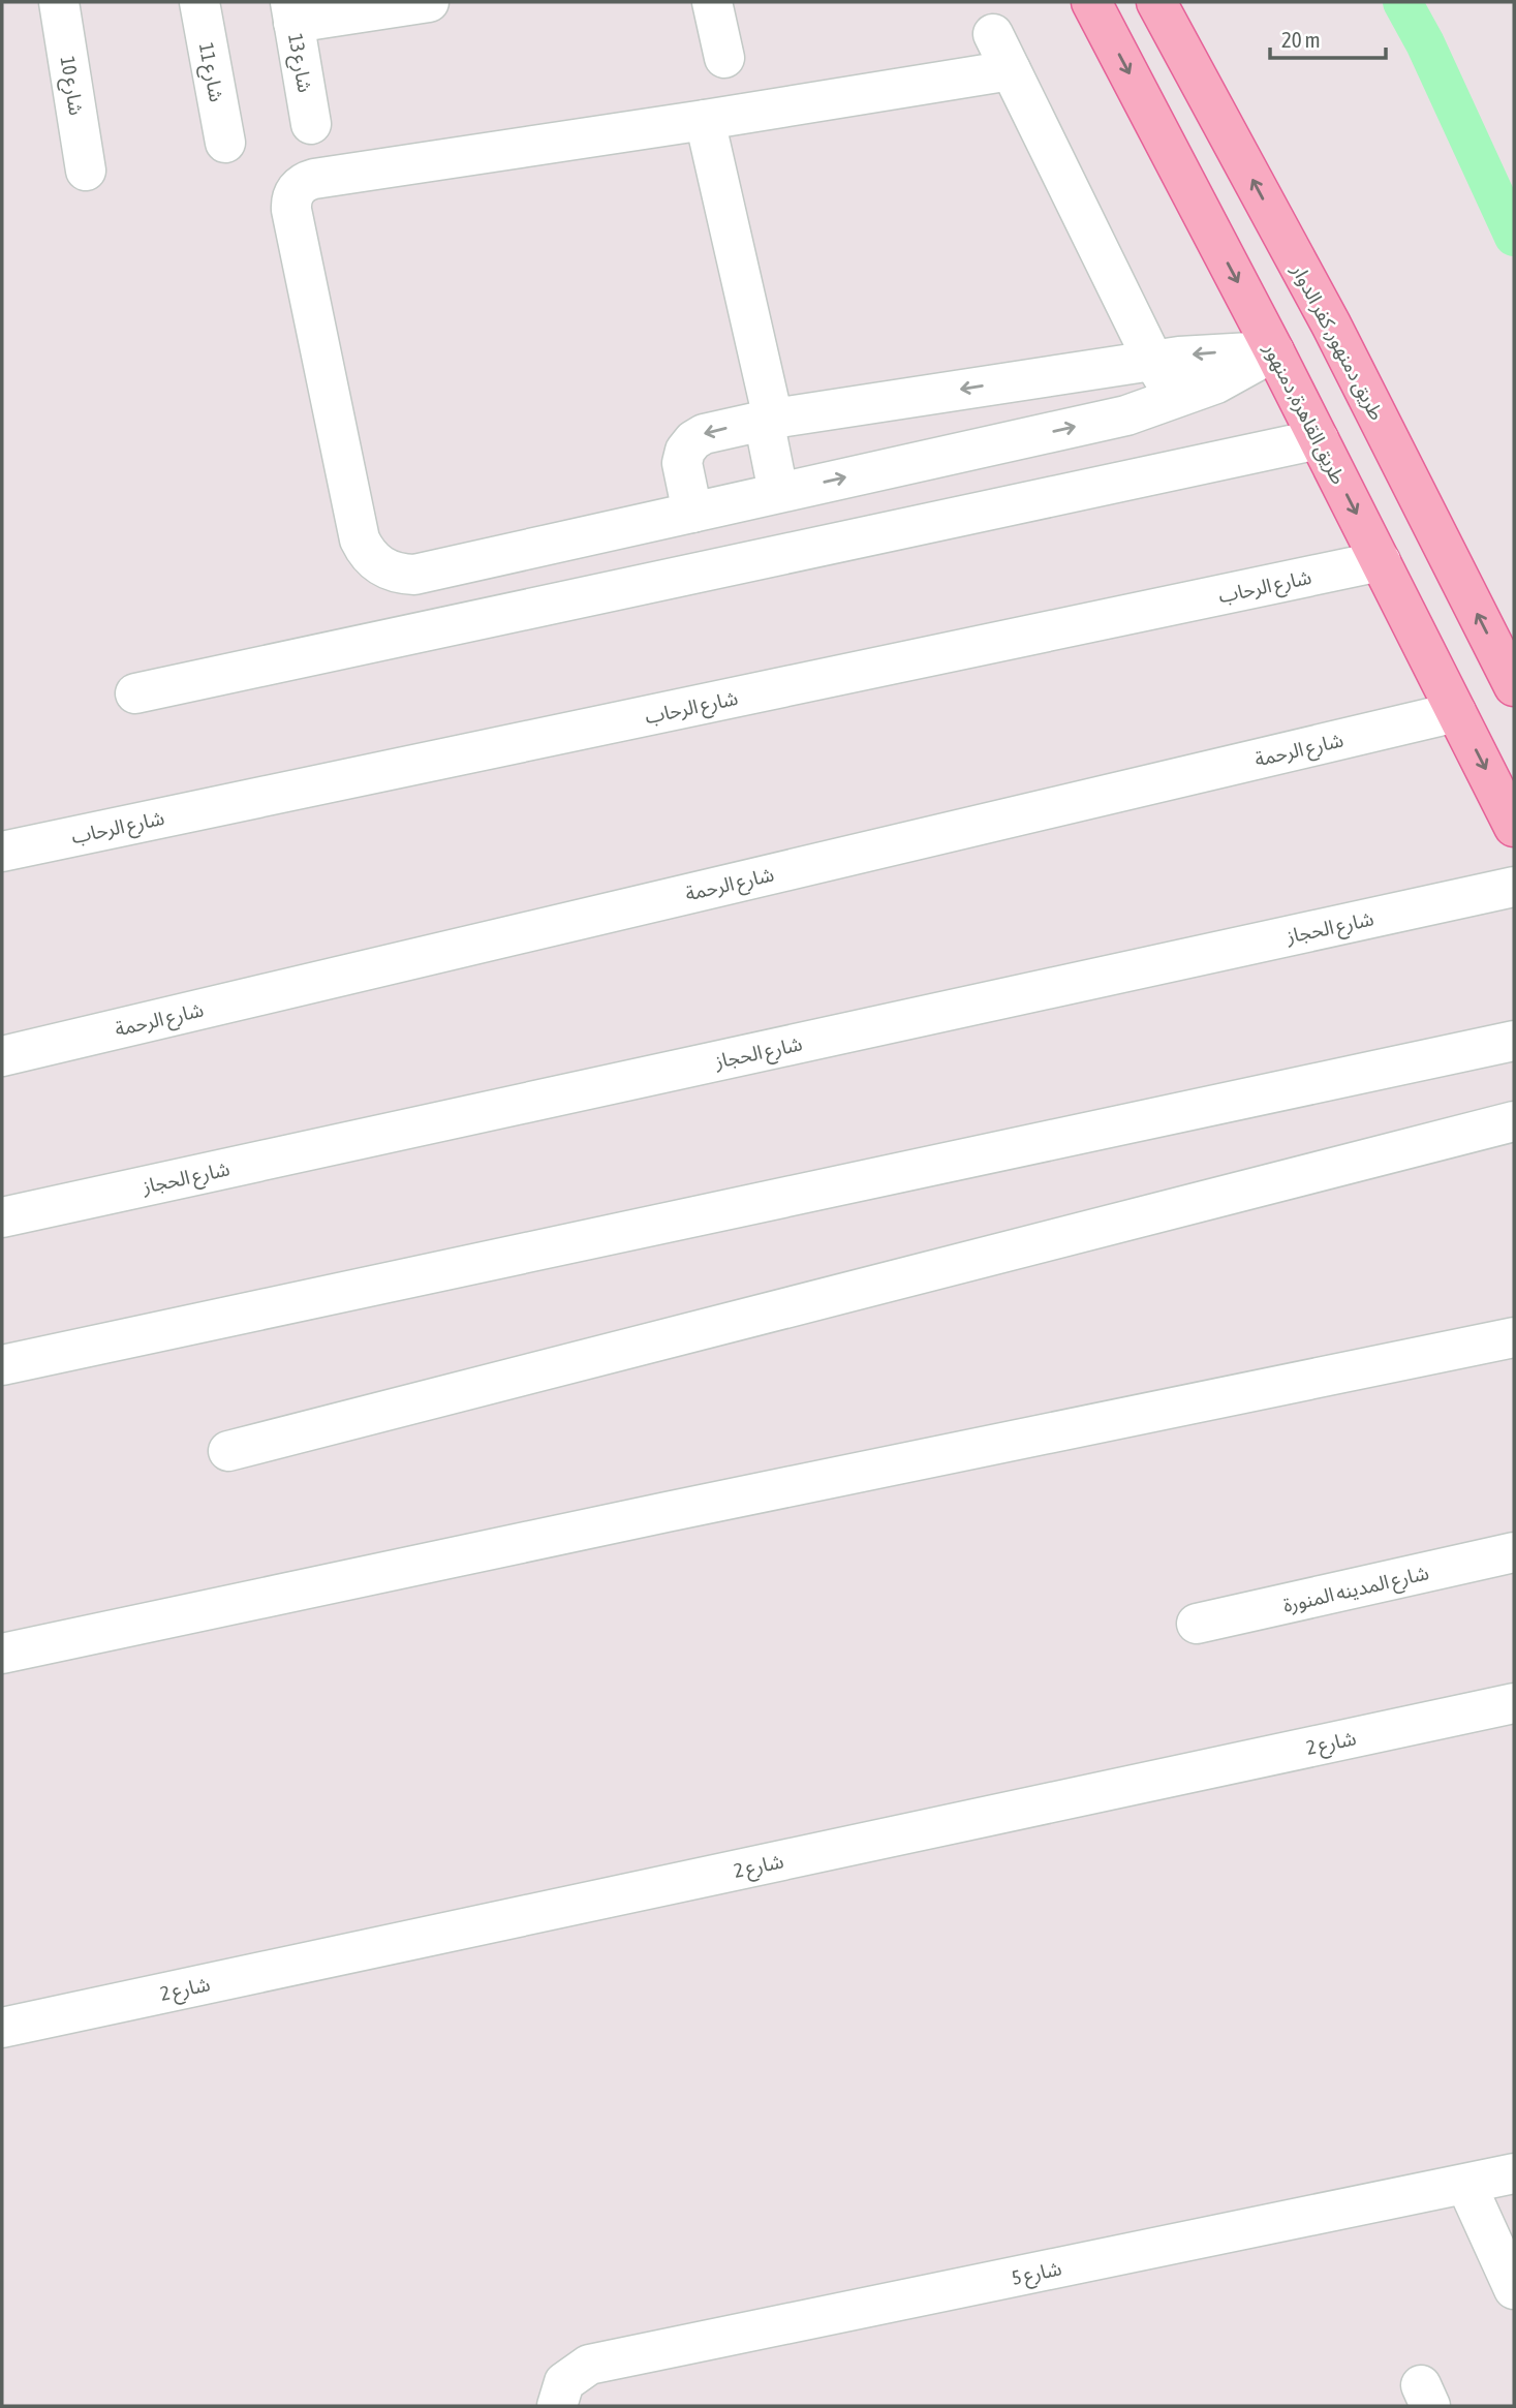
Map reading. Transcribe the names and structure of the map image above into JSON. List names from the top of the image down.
{
  "streets": {
    "main road": ["طريق دمنهور, كفر الدوار", "طريق القاهرة, دمنهور"],
    "street": [
      "شارع 13",
      "شارع 11",
      "شارع 10",
      "شارع الرحاب",
      "شارع الرحمة",
      "شارع الحجاز",
      "شارع المدينه المنورة",
      "شارع 2",
      "شارع 5"
    ]
  },
  "crossings": [
    ["طريق القاهرة, دمنهور", "شارع الرحاب"],
    ["طريق القاهرة, دمنهور", "شارع الرحمة"]
  ],
  "one_way": ["طريق دمنهور, كفر الدوار", "طريق القاهرة, دمنهور"],
  "scale_bar": "20 m"
}
